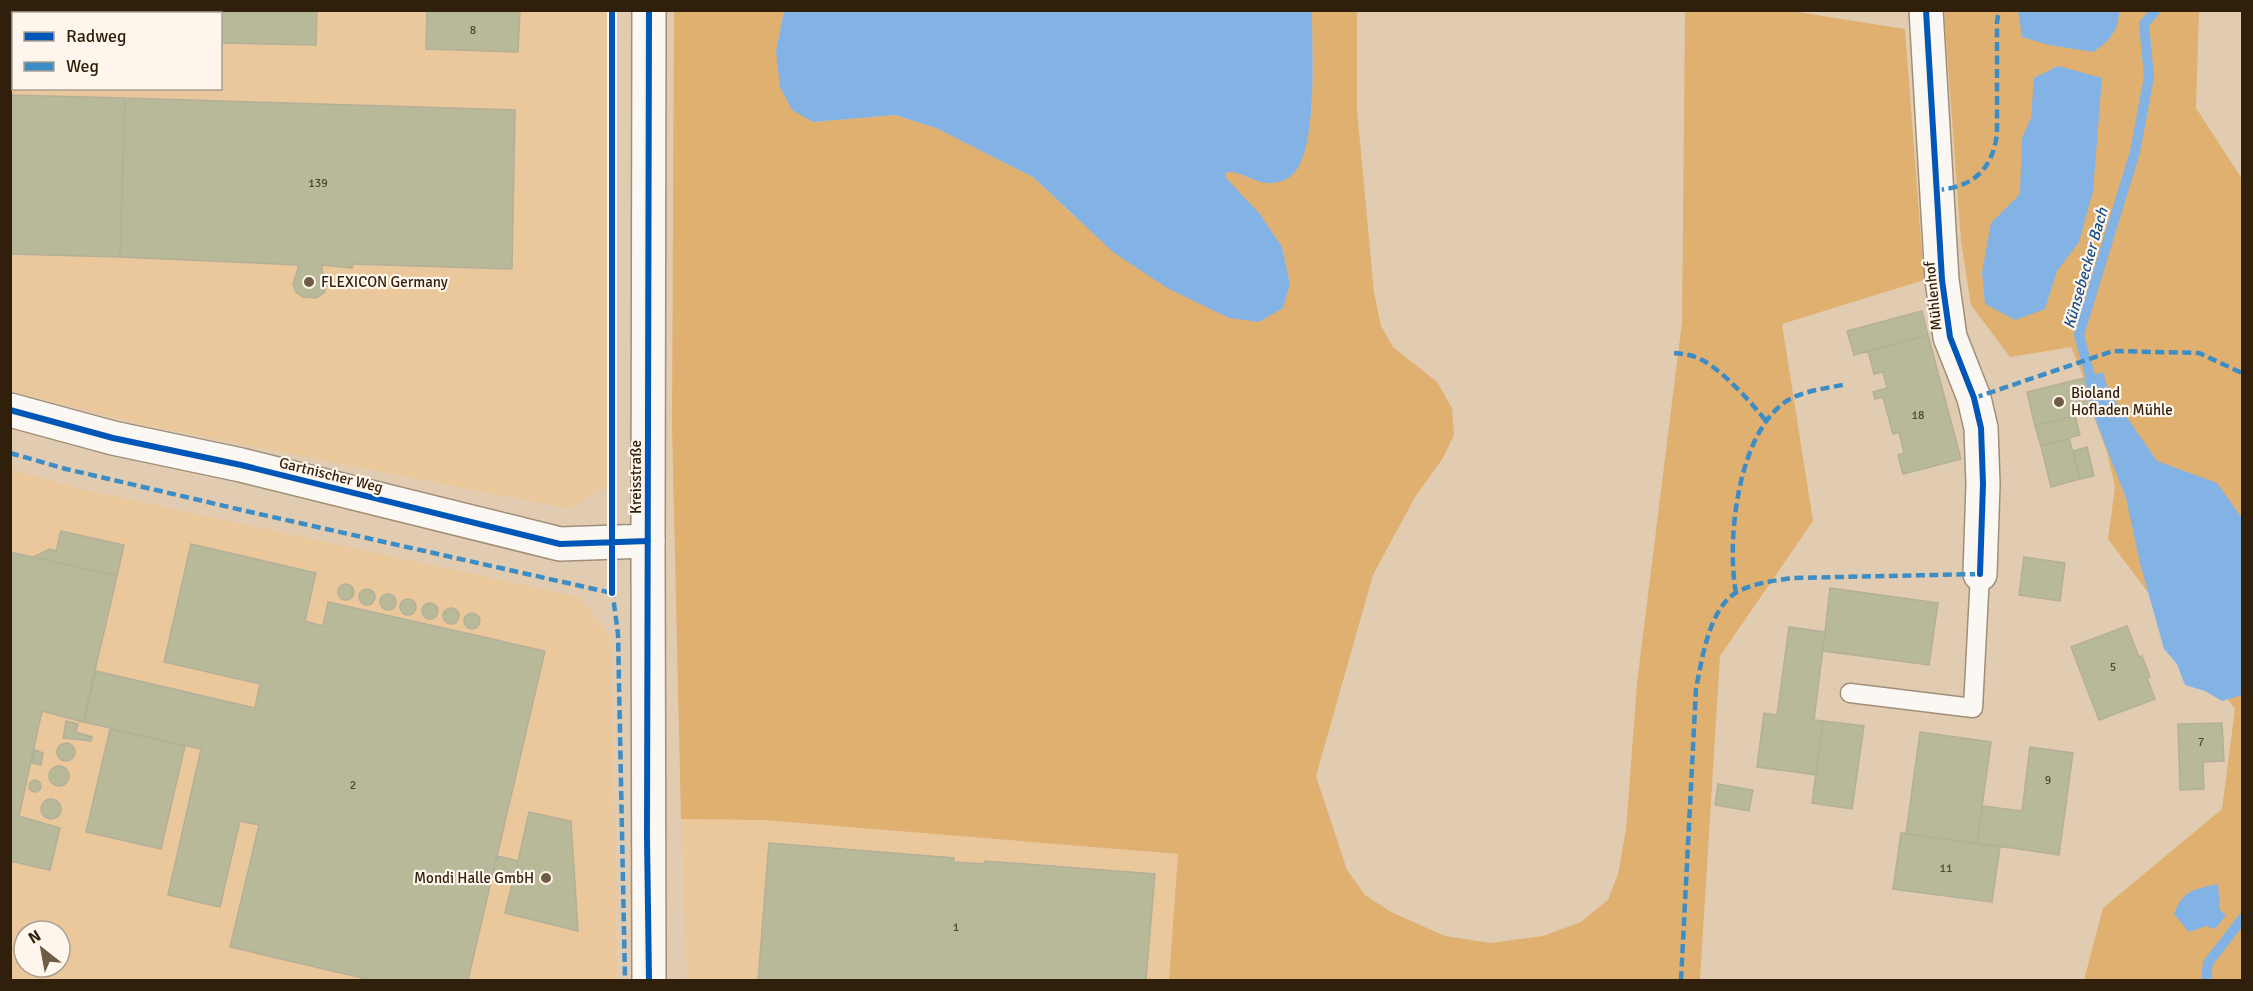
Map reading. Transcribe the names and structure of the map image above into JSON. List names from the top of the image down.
{
  "streets": {
    "street": ["Mühlenhof", "Gartnischer Weg", "Kreisstraße"]
  },
  "crossings": [
    ["Gartnischer Weg", "Kreisstraße"]
  ],
  "water": ["Künsebecker Bach"],
  "places": ["FLEXICON Germany", "Bioland Hofladen Mühle", "Mondi Halle GmbH"],
  "house_numbers": [
    "8",
    "139",
    "18",
    "5",
    "7",
    "9",
    "2",
    "11",
    "1"
  ],
  "legend": ["Radweg", "Weg"],
  "north": "top left"
}
